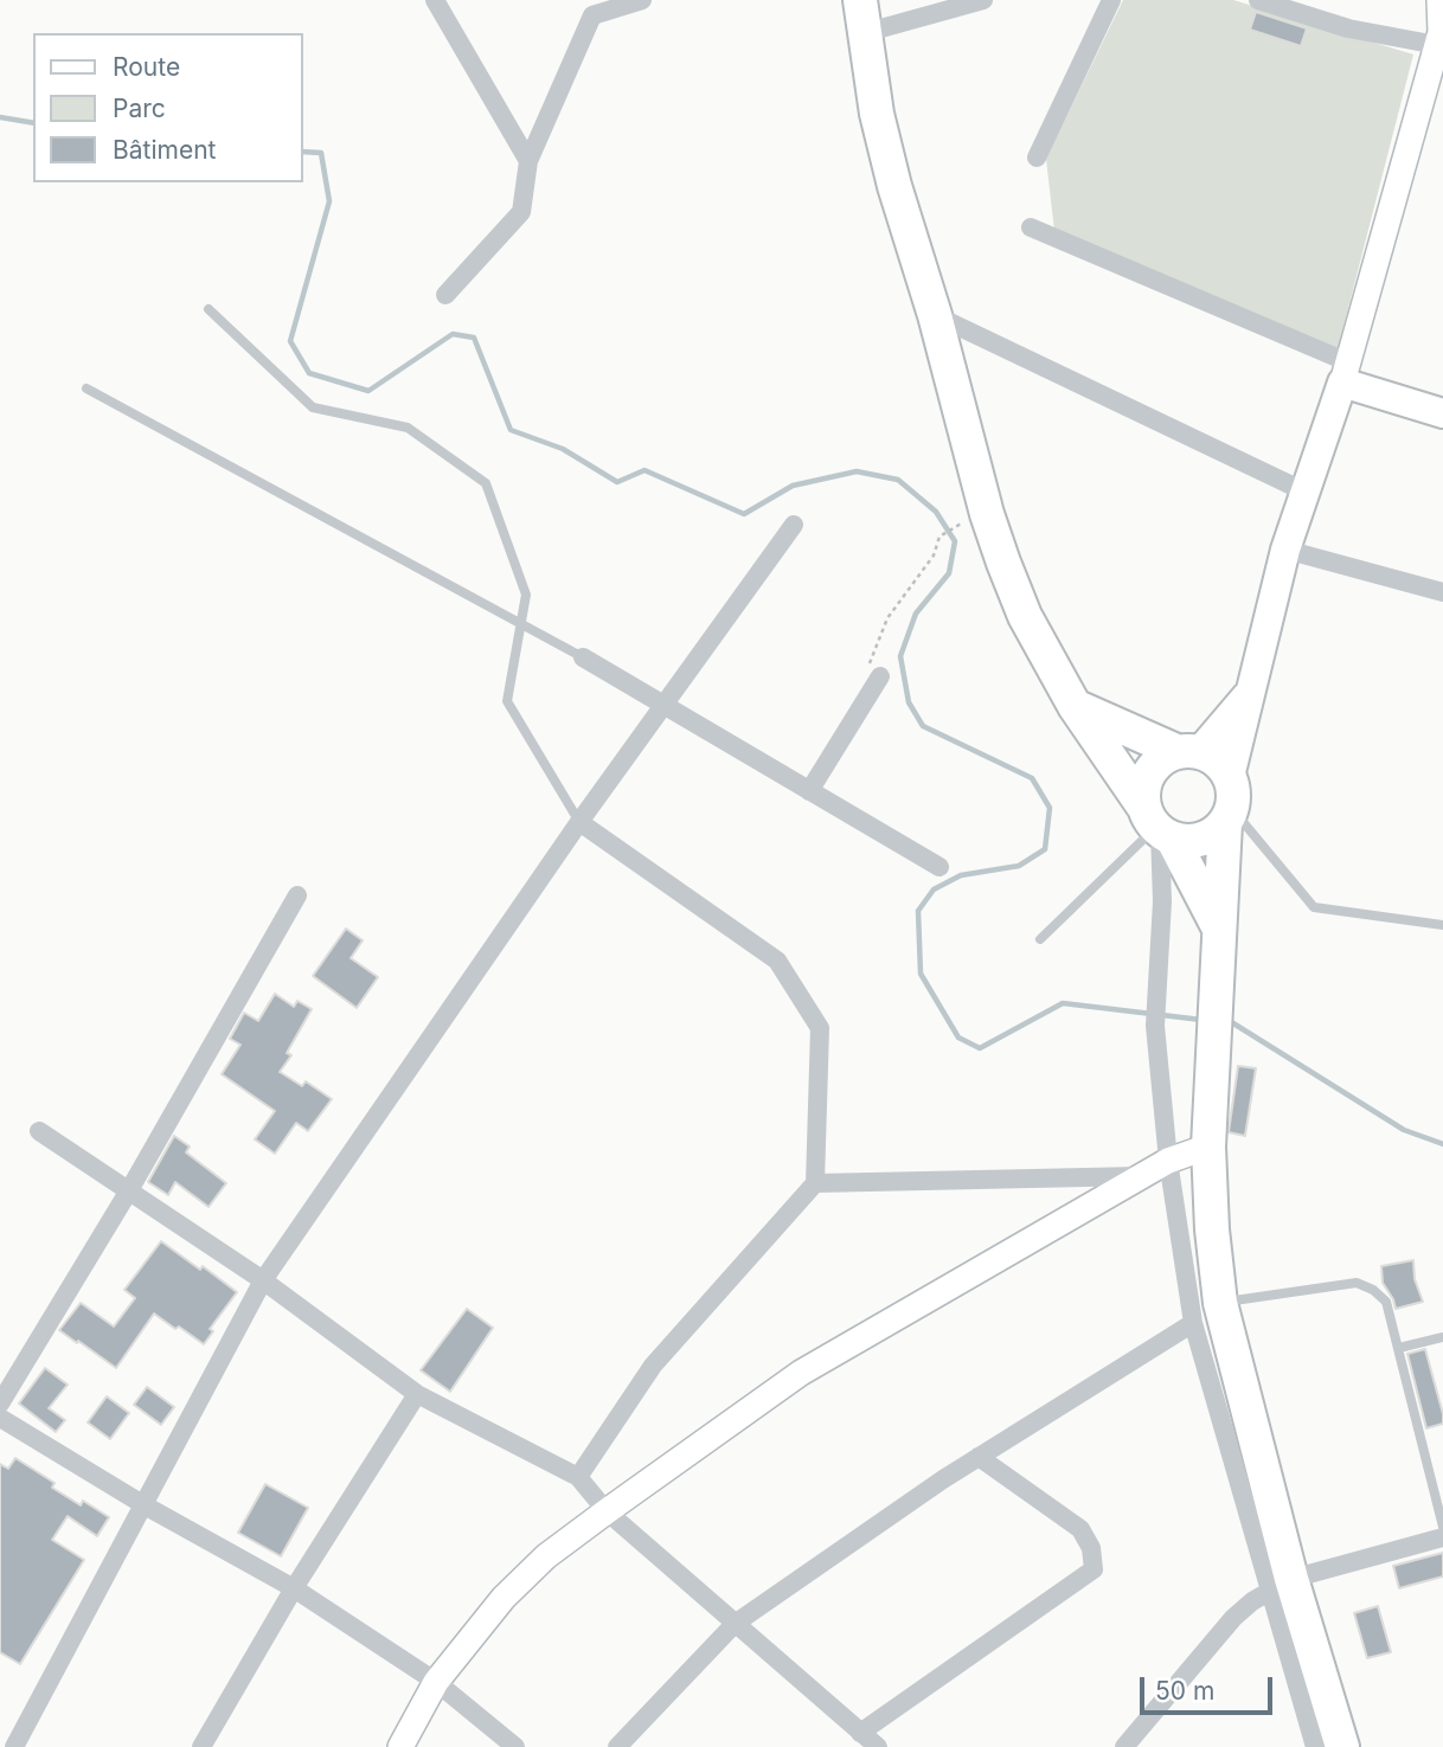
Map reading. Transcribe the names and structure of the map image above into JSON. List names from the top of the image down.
{
  "legend": ["Route", "Parc", "Bâtiment"],
  "scale_bar": "50 m"
}
